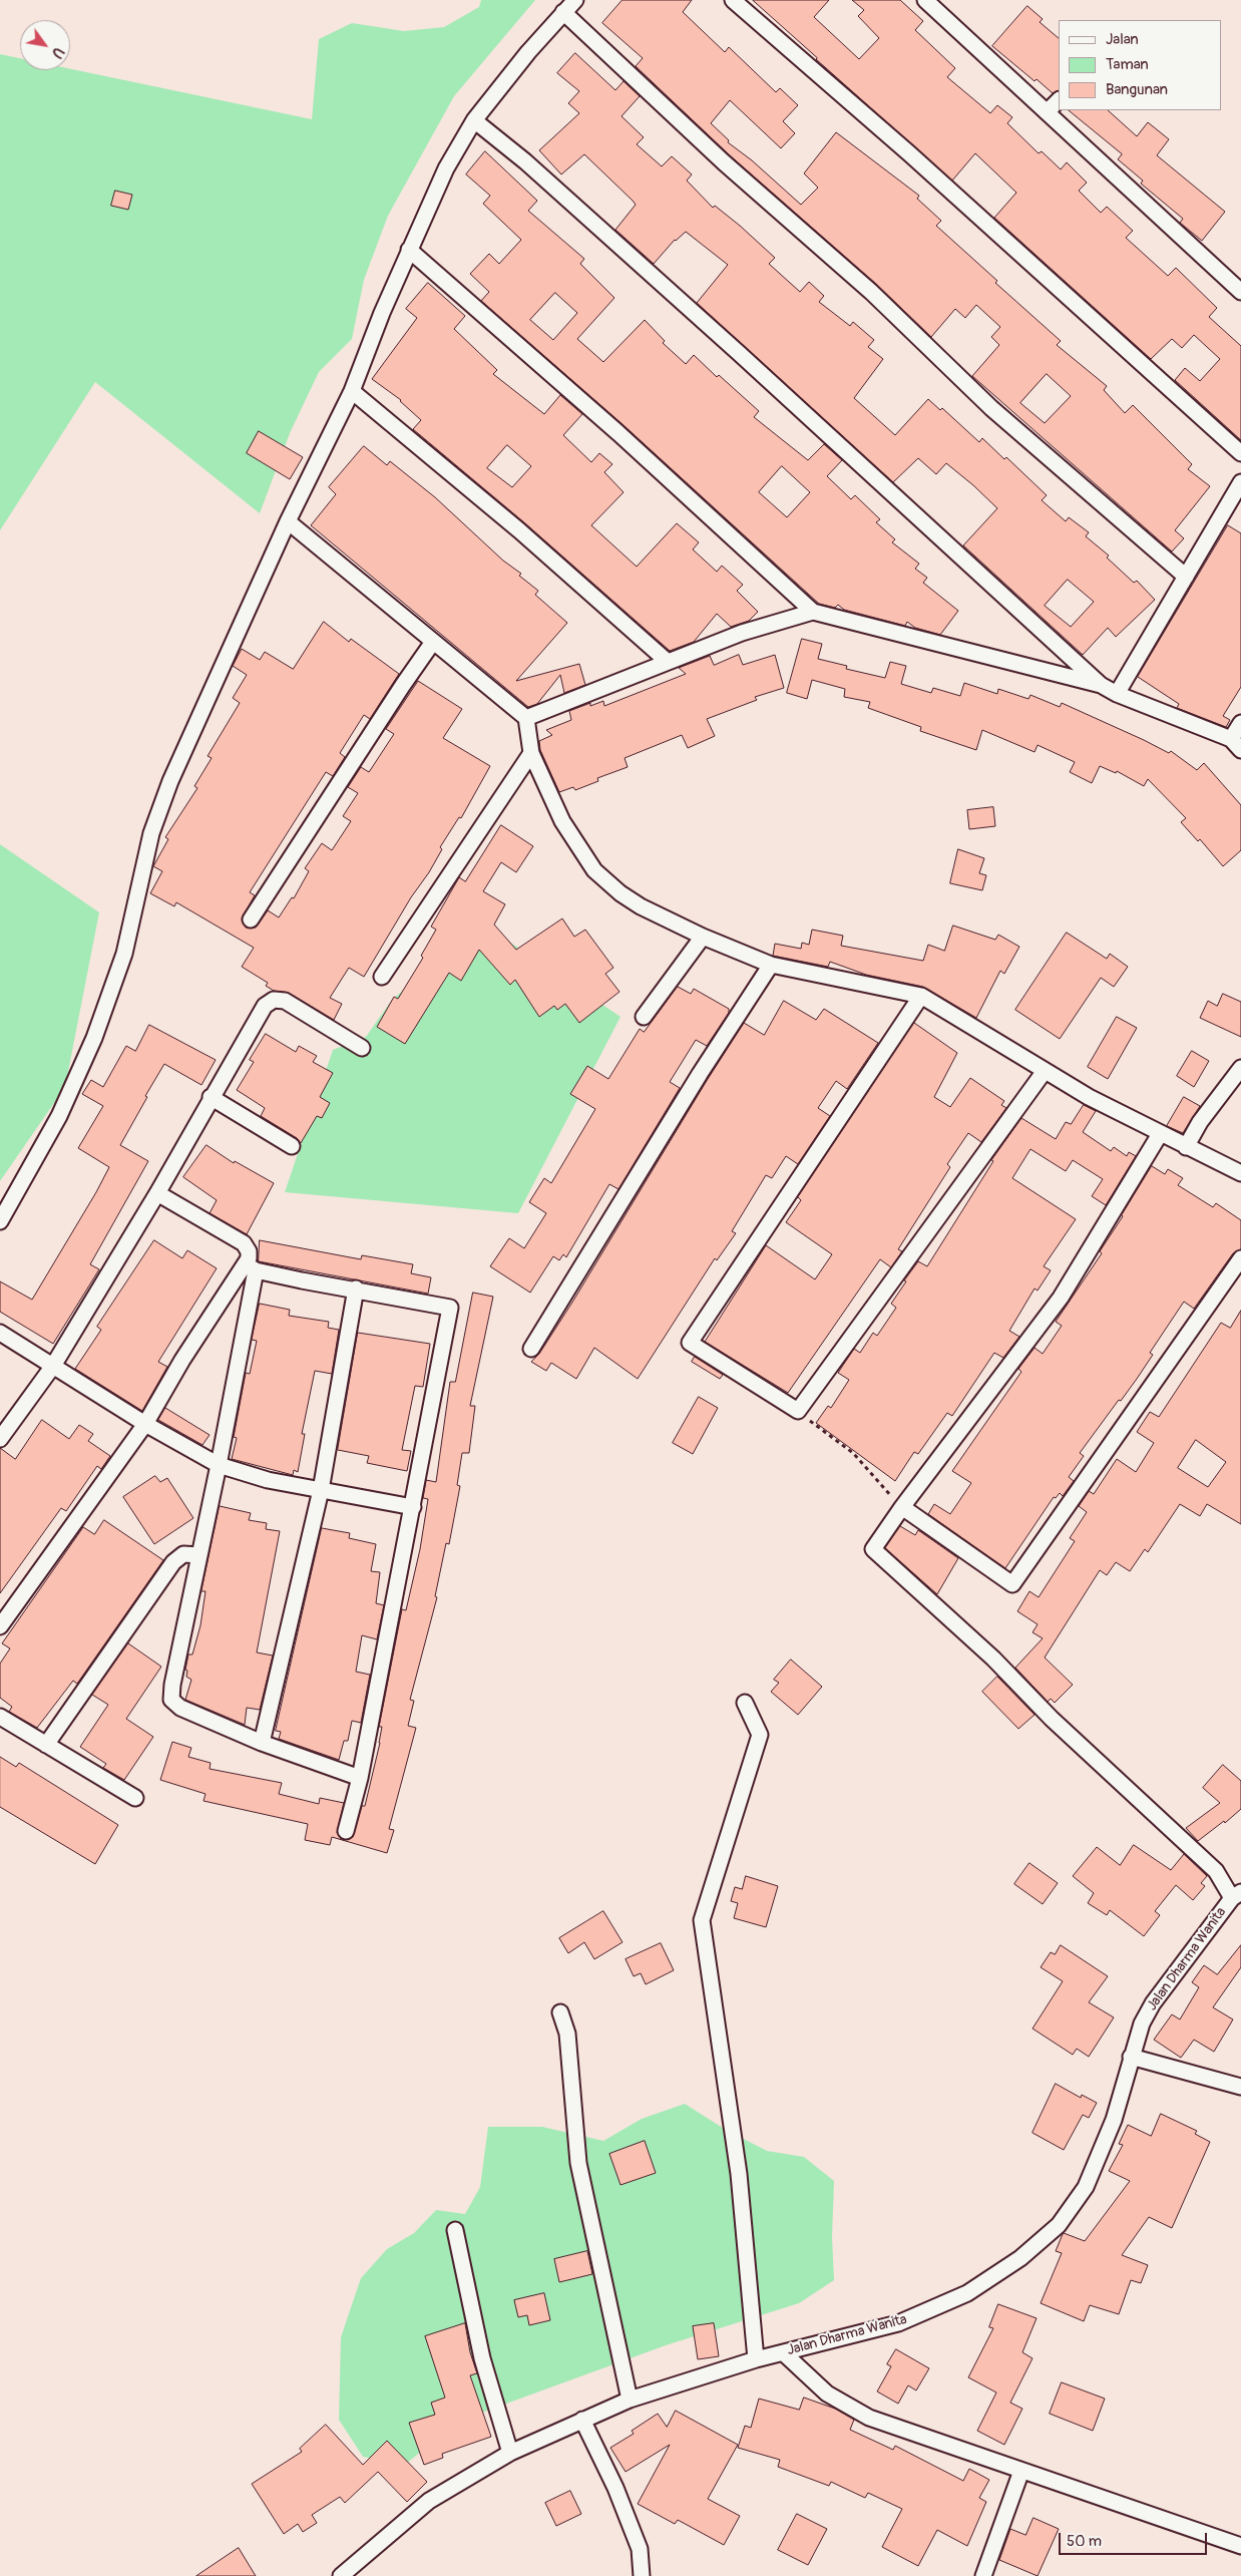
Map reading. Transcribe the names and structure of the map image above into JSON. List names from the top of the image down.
{
  "streets": {
    "street": ["Jalan Dharma Wanita"]
  },
  "legend": ["Jalan", "Taman", "Bangunan"],
  "scale_bar": "50 m",
  "north": "bottom right"
}
